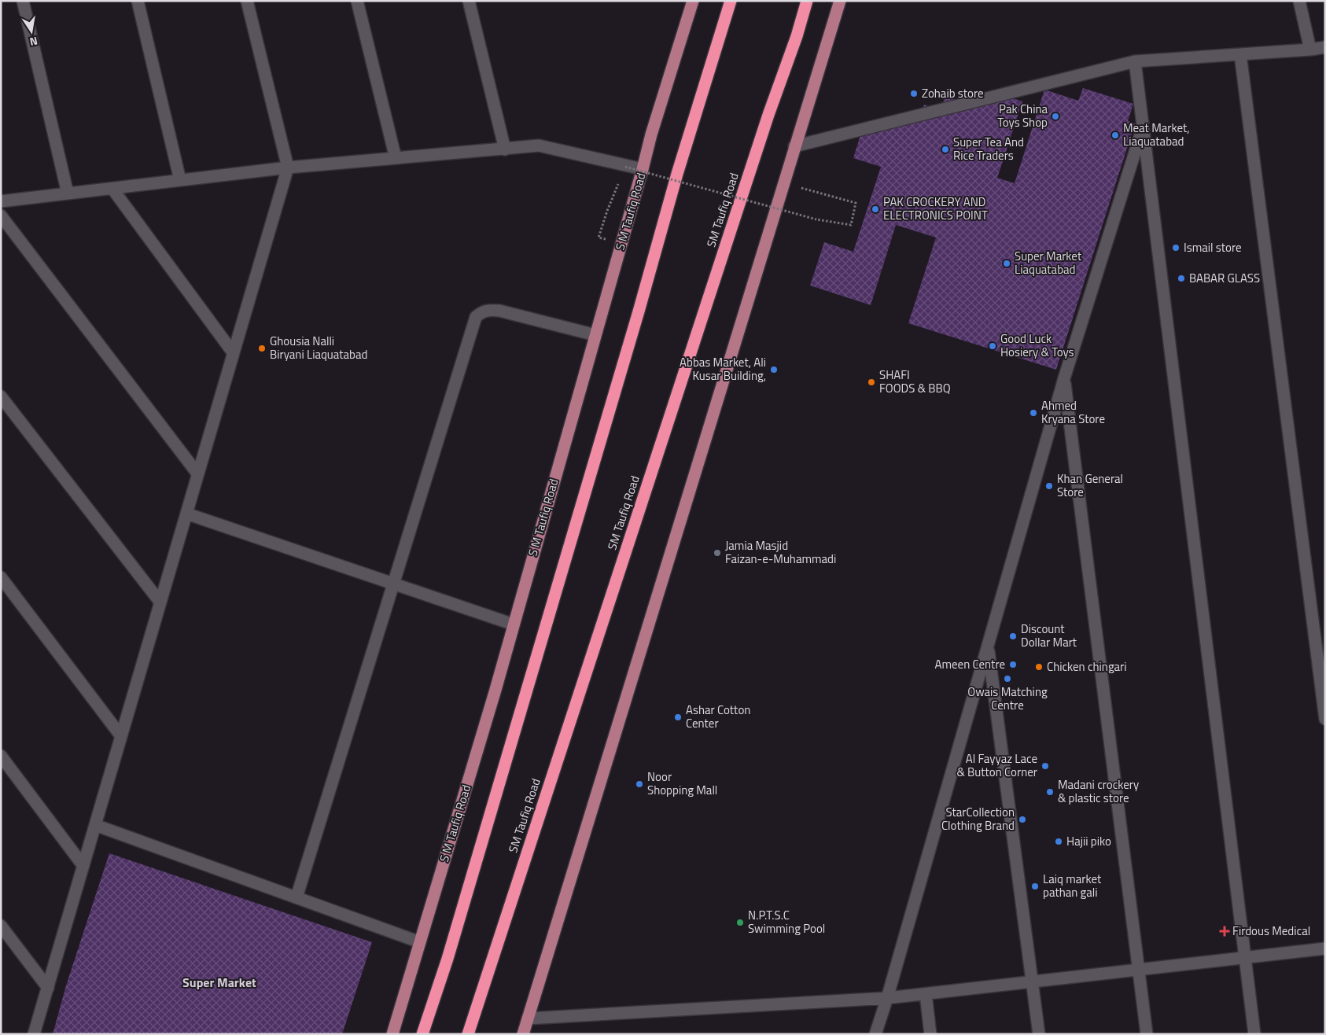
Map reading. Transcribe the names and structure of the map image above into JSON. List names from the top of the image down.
{
  "streets": {
    "highway": ["SM Taufiq Road"],
    "main road": ["S M Taufiq Road"]
  },
  "districts": ["Super Market"],
  "places": {
    "other": [
      "Zohaib store",
      "Pak China Toys Shop",
      "Meat Market, Liaquatabad",
      "Super Tea And Rice Traders",
      "PAK CROCKERY AND ELECTRONICS POINT",
      "Ismail store",
      "Super Market Liaquatabad",
      "BABAR GLASS",
      "Good Luck Hosiery & Toys",
      "Ghousia Nalli Biryani Liaquatabad",
      "Abbas Market, Ali Kusar Building,",
      "SHAFI FOODS & BBQ",
      "Ahmed Kryana Store",
      "Khan General Store",
      "Jamia Masjid Faizan-e-Muhammadi",
      "Discount Dollar Mart",
      "Ameen Centre",
      "Chicken chingari",
      "Owais Matching Centre",
      "Ashar Cotton Center",
      "Al Fayyaz Lace & Button Corner",
      "Noor Shopping Mall",
      "Madani crockery & plastic store",
      "StarCollection Clothing Brand",
      "Hajii piko",
      "Laiq market pathan gali",
      "N.P.T.S.C Swimming Pool"
    ],
    "health": ["Firdous Medical"]
  },
  "north": "bottom"
}
